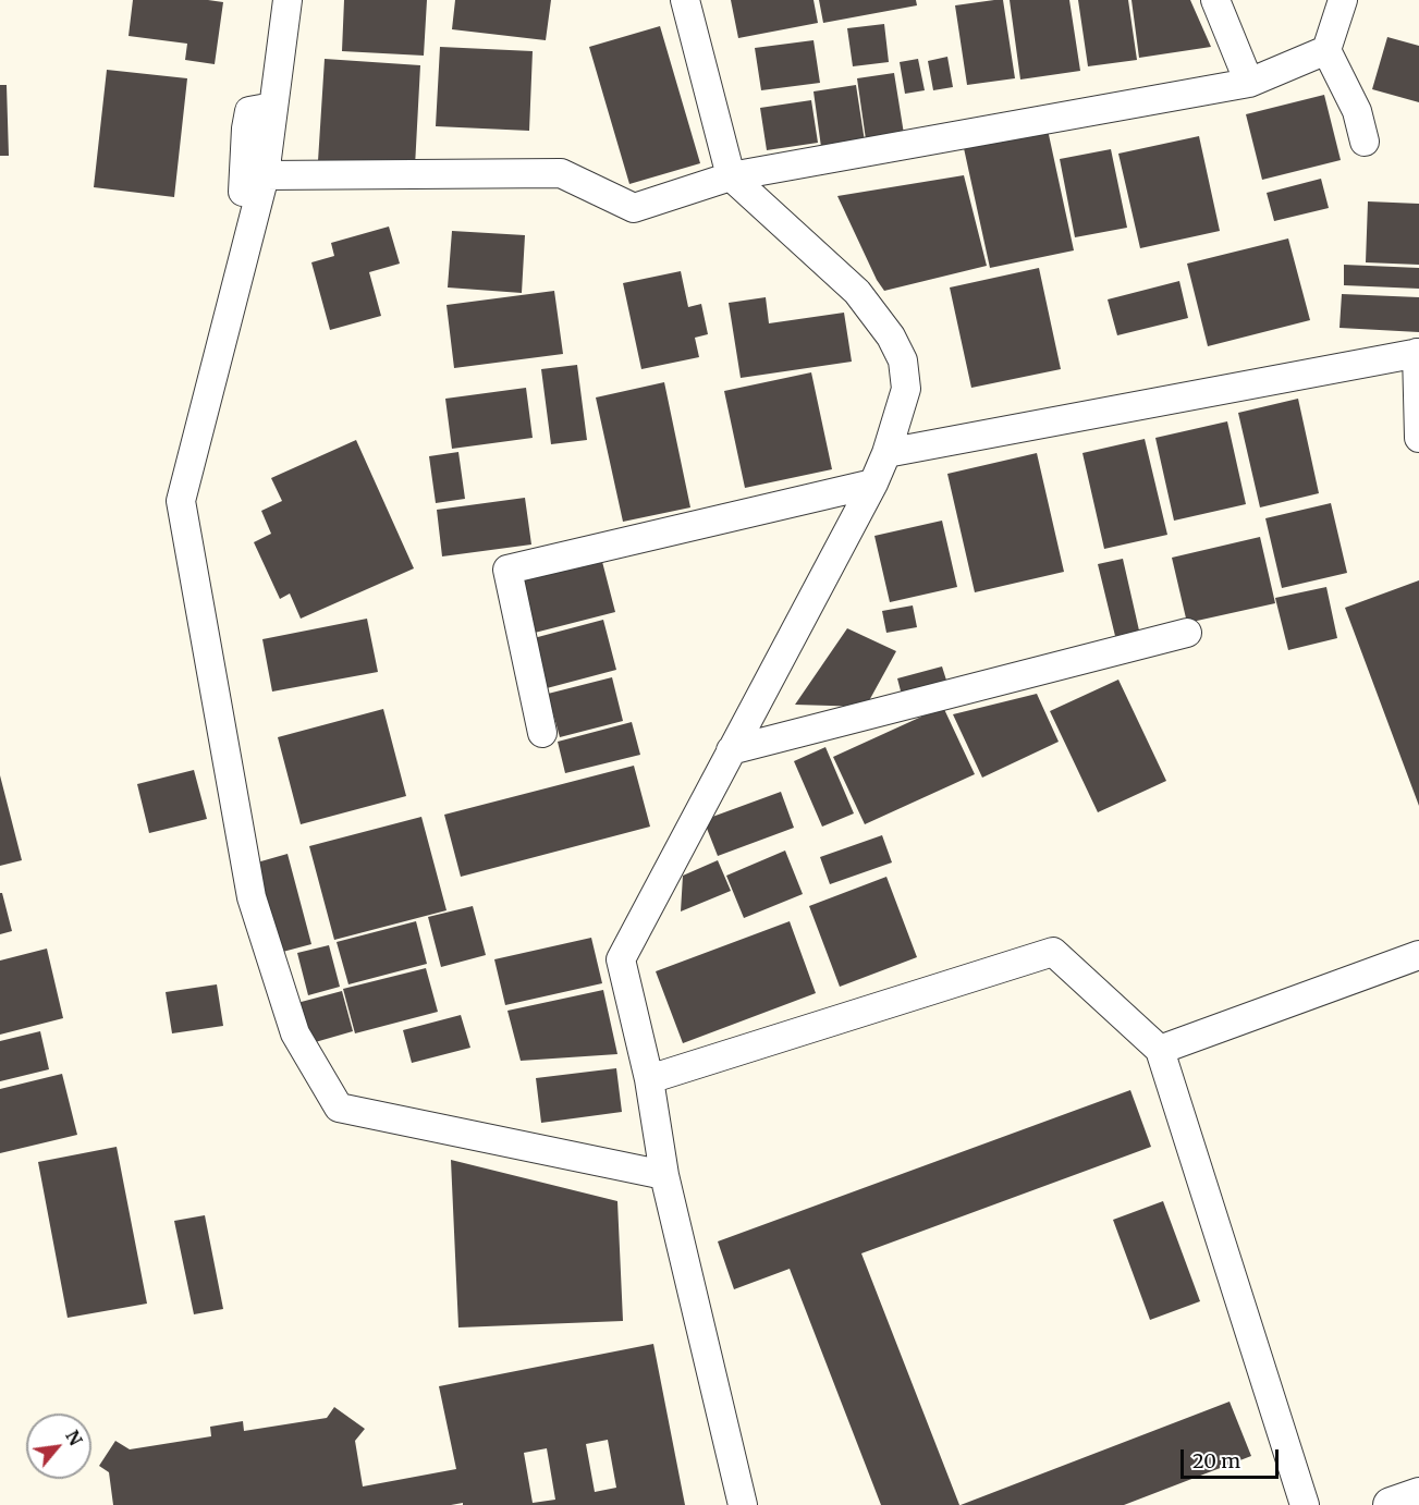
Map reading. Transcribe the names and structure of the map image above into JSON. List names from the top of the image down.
{
  "scale_bar": "20 m",
  "north": "top right"
}
